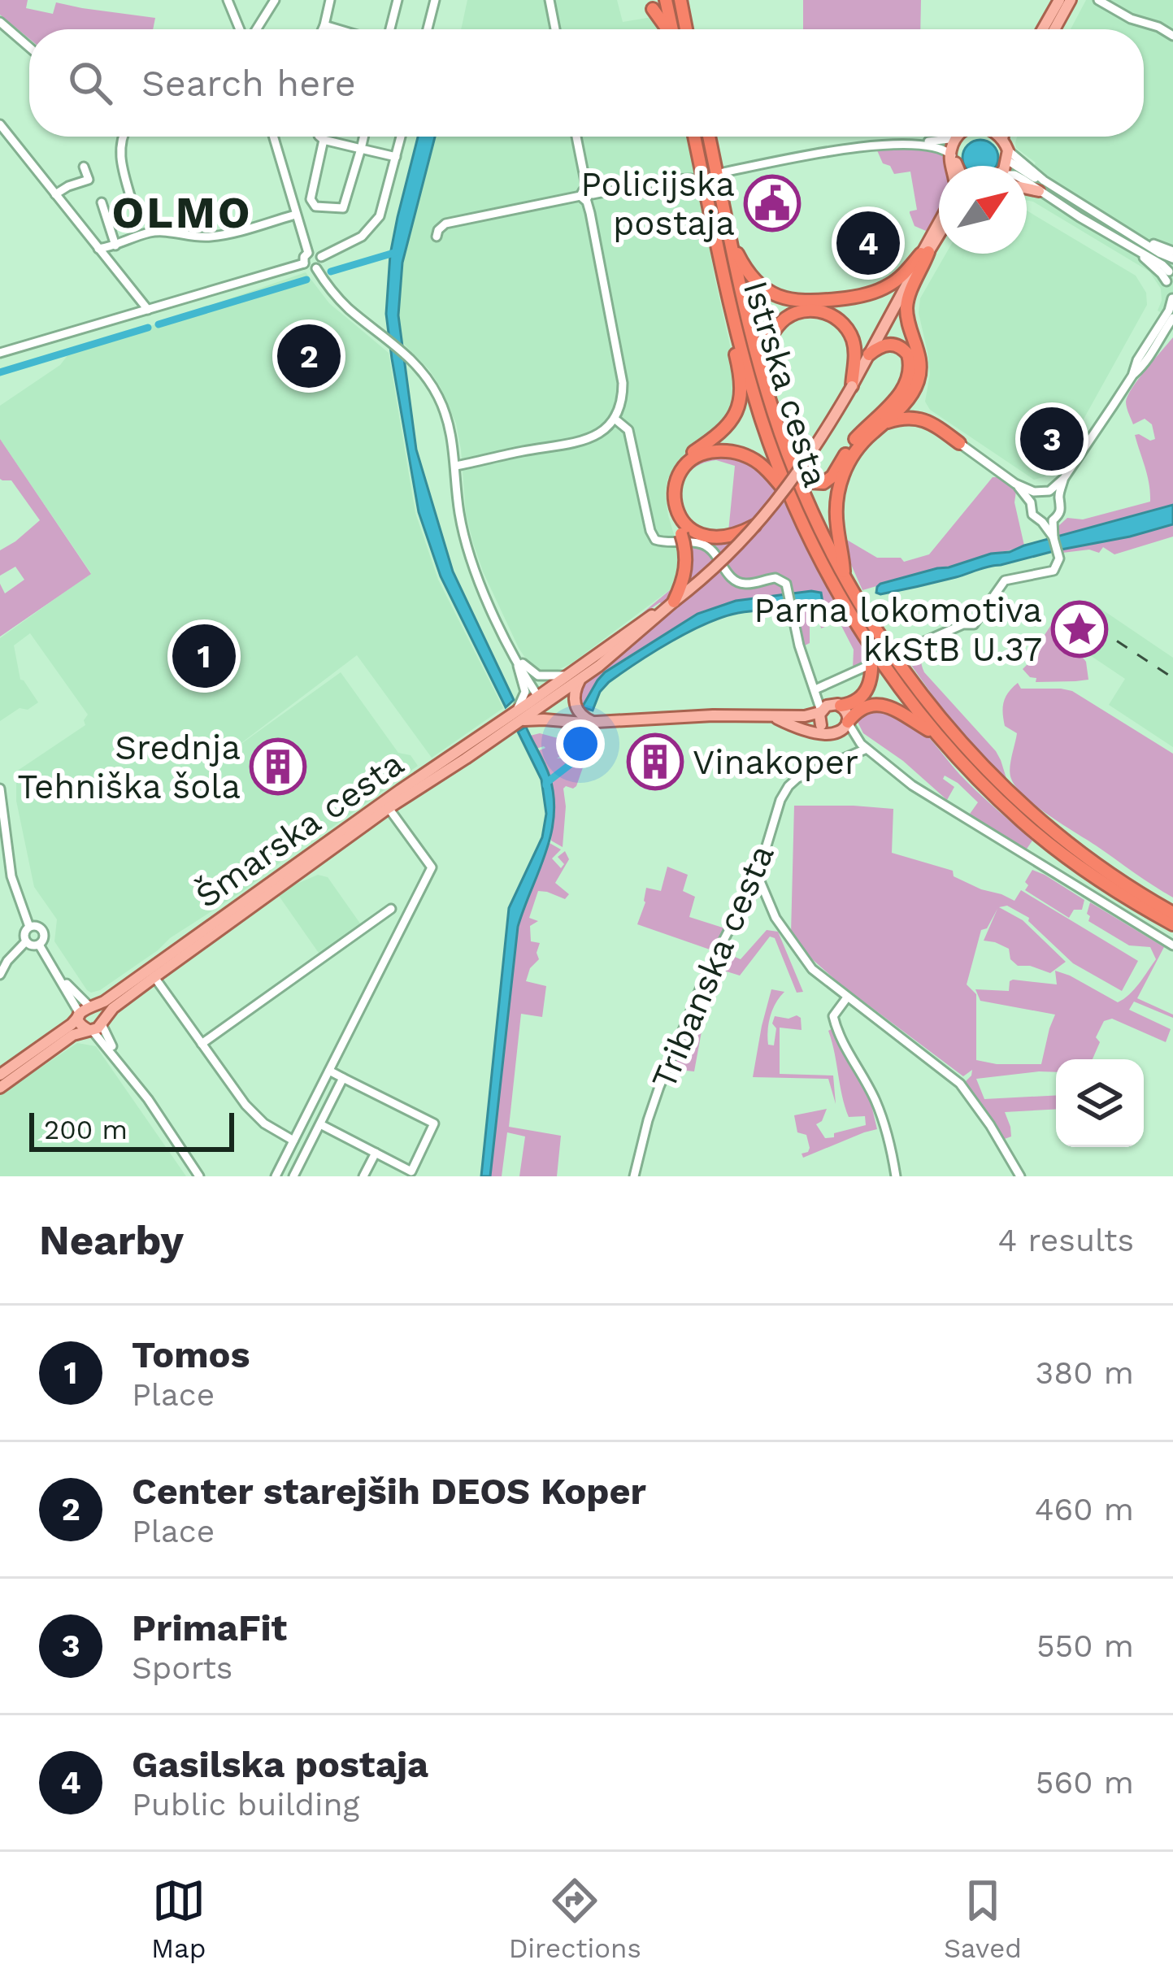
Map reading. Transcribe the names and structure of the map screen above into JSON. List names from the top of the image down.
{
  "streets": {
    "highway": ["Istrska cesta"],
    "main road": ["Šmarska cesta"],
    "street": ["Tribanska cesta"]
  },
  "districts": ["OLMO"],
  "places": {
    "public building": ["Policijska postaja"],
    "place": ["Parna lokomotiva kkStB U.37"],
    "building": ["Vinakoper", "Srednja Tehniška šola"]
  },
  "scale_bar": "200 m",
  "north": "top right",
  "page": {
    "search": "Search here",
    "pins": [
      "4",
      "2",
      "3",
      "1"
    ],
    "scale": "200 m",
    "heading": ["Nearby", "4 results"],
    "list": [
      {
        "mark": "1",
        "name": "Tomos",
        "note": "Place",
        "value": "380 m"
      },
      {
        "mark": "2",
        "name": "Center starejših DEOS Koper",
        "note": "Place",
        "value": "460 m"
      },
      {
        "mark": "3",
        "name": "PrimaFit",
        "note": "Sports",
        "value": "550 m"
      },
      {
        "mark": "4",
        "name": "Gasilska postaja",
        "note": "Public building",
        "value": "560 m"
      }
    ],
    "nav": ["Map", "Directions", "Saved"]
  }
}
